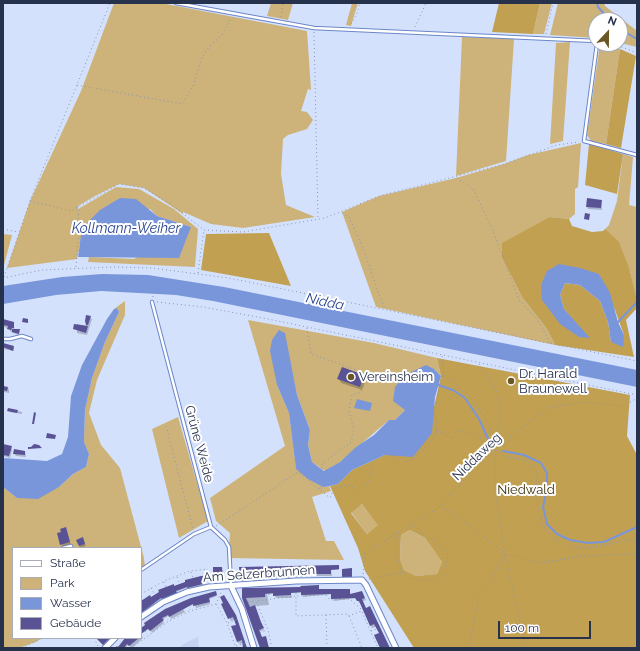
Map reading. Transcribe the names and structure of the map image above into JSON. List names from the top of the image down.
{
  "streets": {
    "street": ["Am Selzerbrunnen"],
    "lane": ["Grüne Weide"],
    "path": ["Niddaweg"]
  },
  "crossings": [
    ["Niddaweg", "Am Selzerbrunnen"]
  ],
  "water": ["Kollmann-Weiher", "Nidda"],
  "parks": ["Niedwald"],
  "places": ["Vereinsheim", "Dr. Harald Braunewell"],
  "legend": [
    "Straße",
    "Park",
    "Wasser",
    "Gebäude"
  ],
  "scale_bar": "100 m",
  "north": "top"
}
